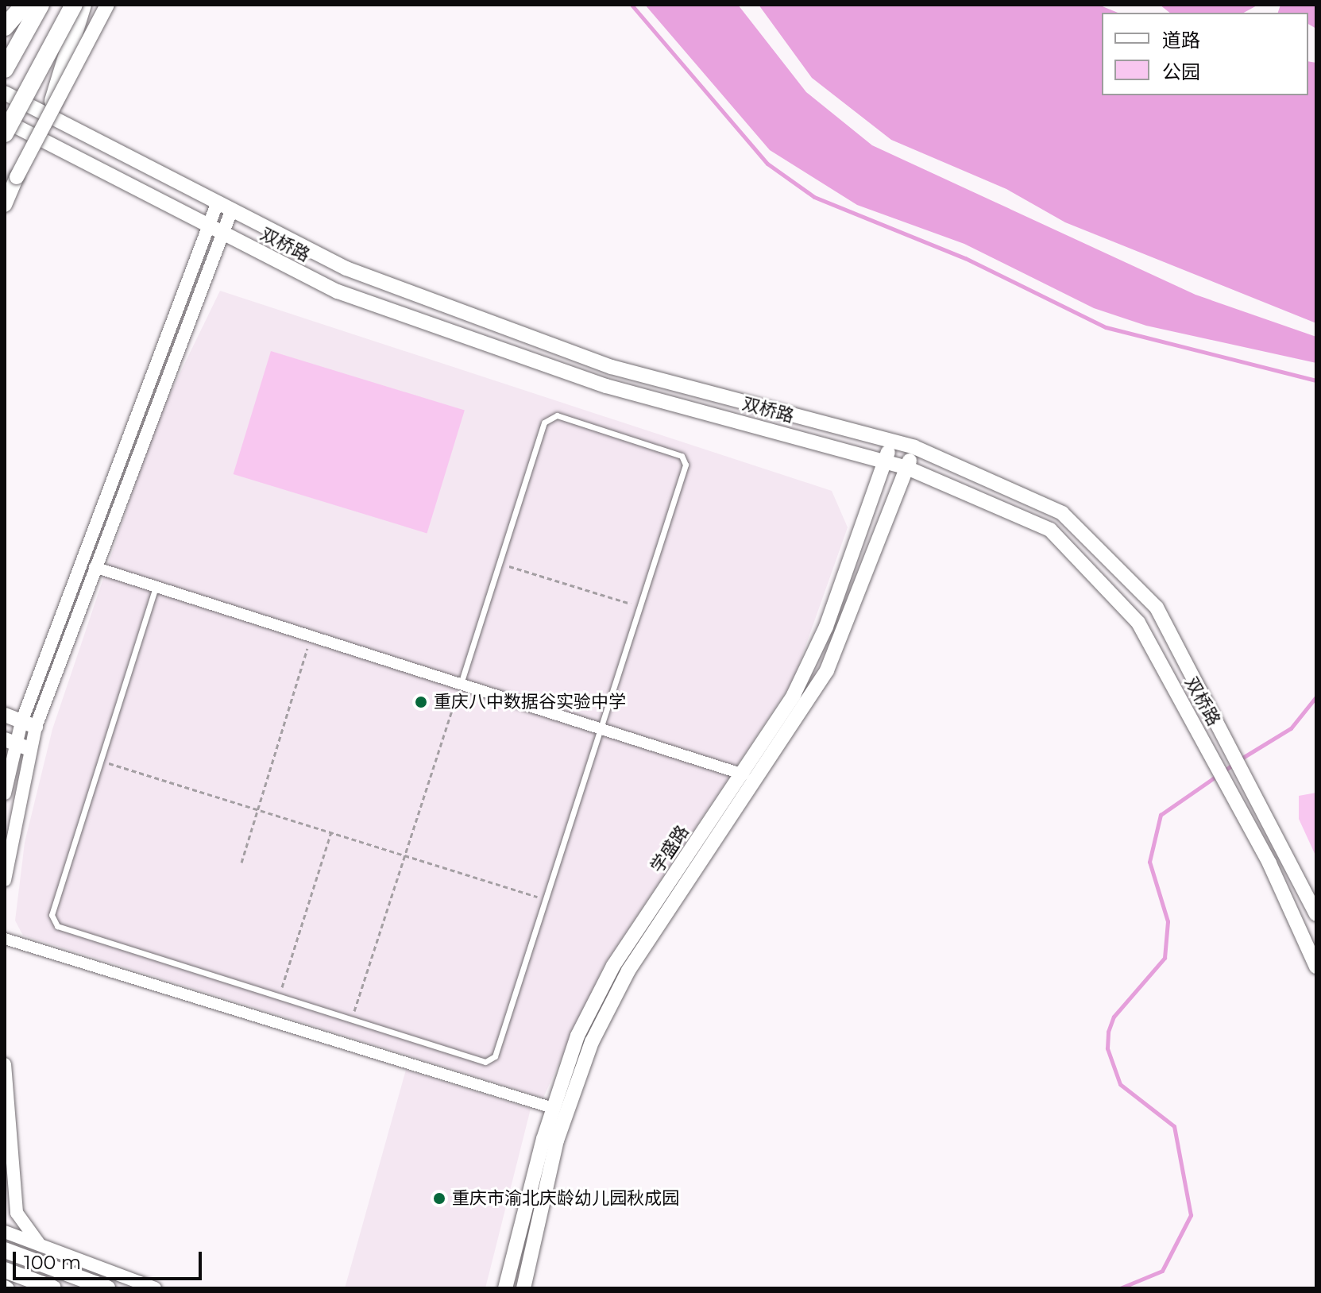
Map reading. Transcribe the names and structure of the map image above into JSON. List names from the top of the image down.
{
  "streets": {
    "main road": ["双桥路", "学盛路"]
  },
  "crossings": [
    ["双桥路", "学盛路"]
  ],
  "places": ["重庆八中数据谷实验中学", "重庆市渝北庆龄幼儿园秋成园"],
  "legend": ["道路", "公园"],
  "scale_bar": "100 m"
}
